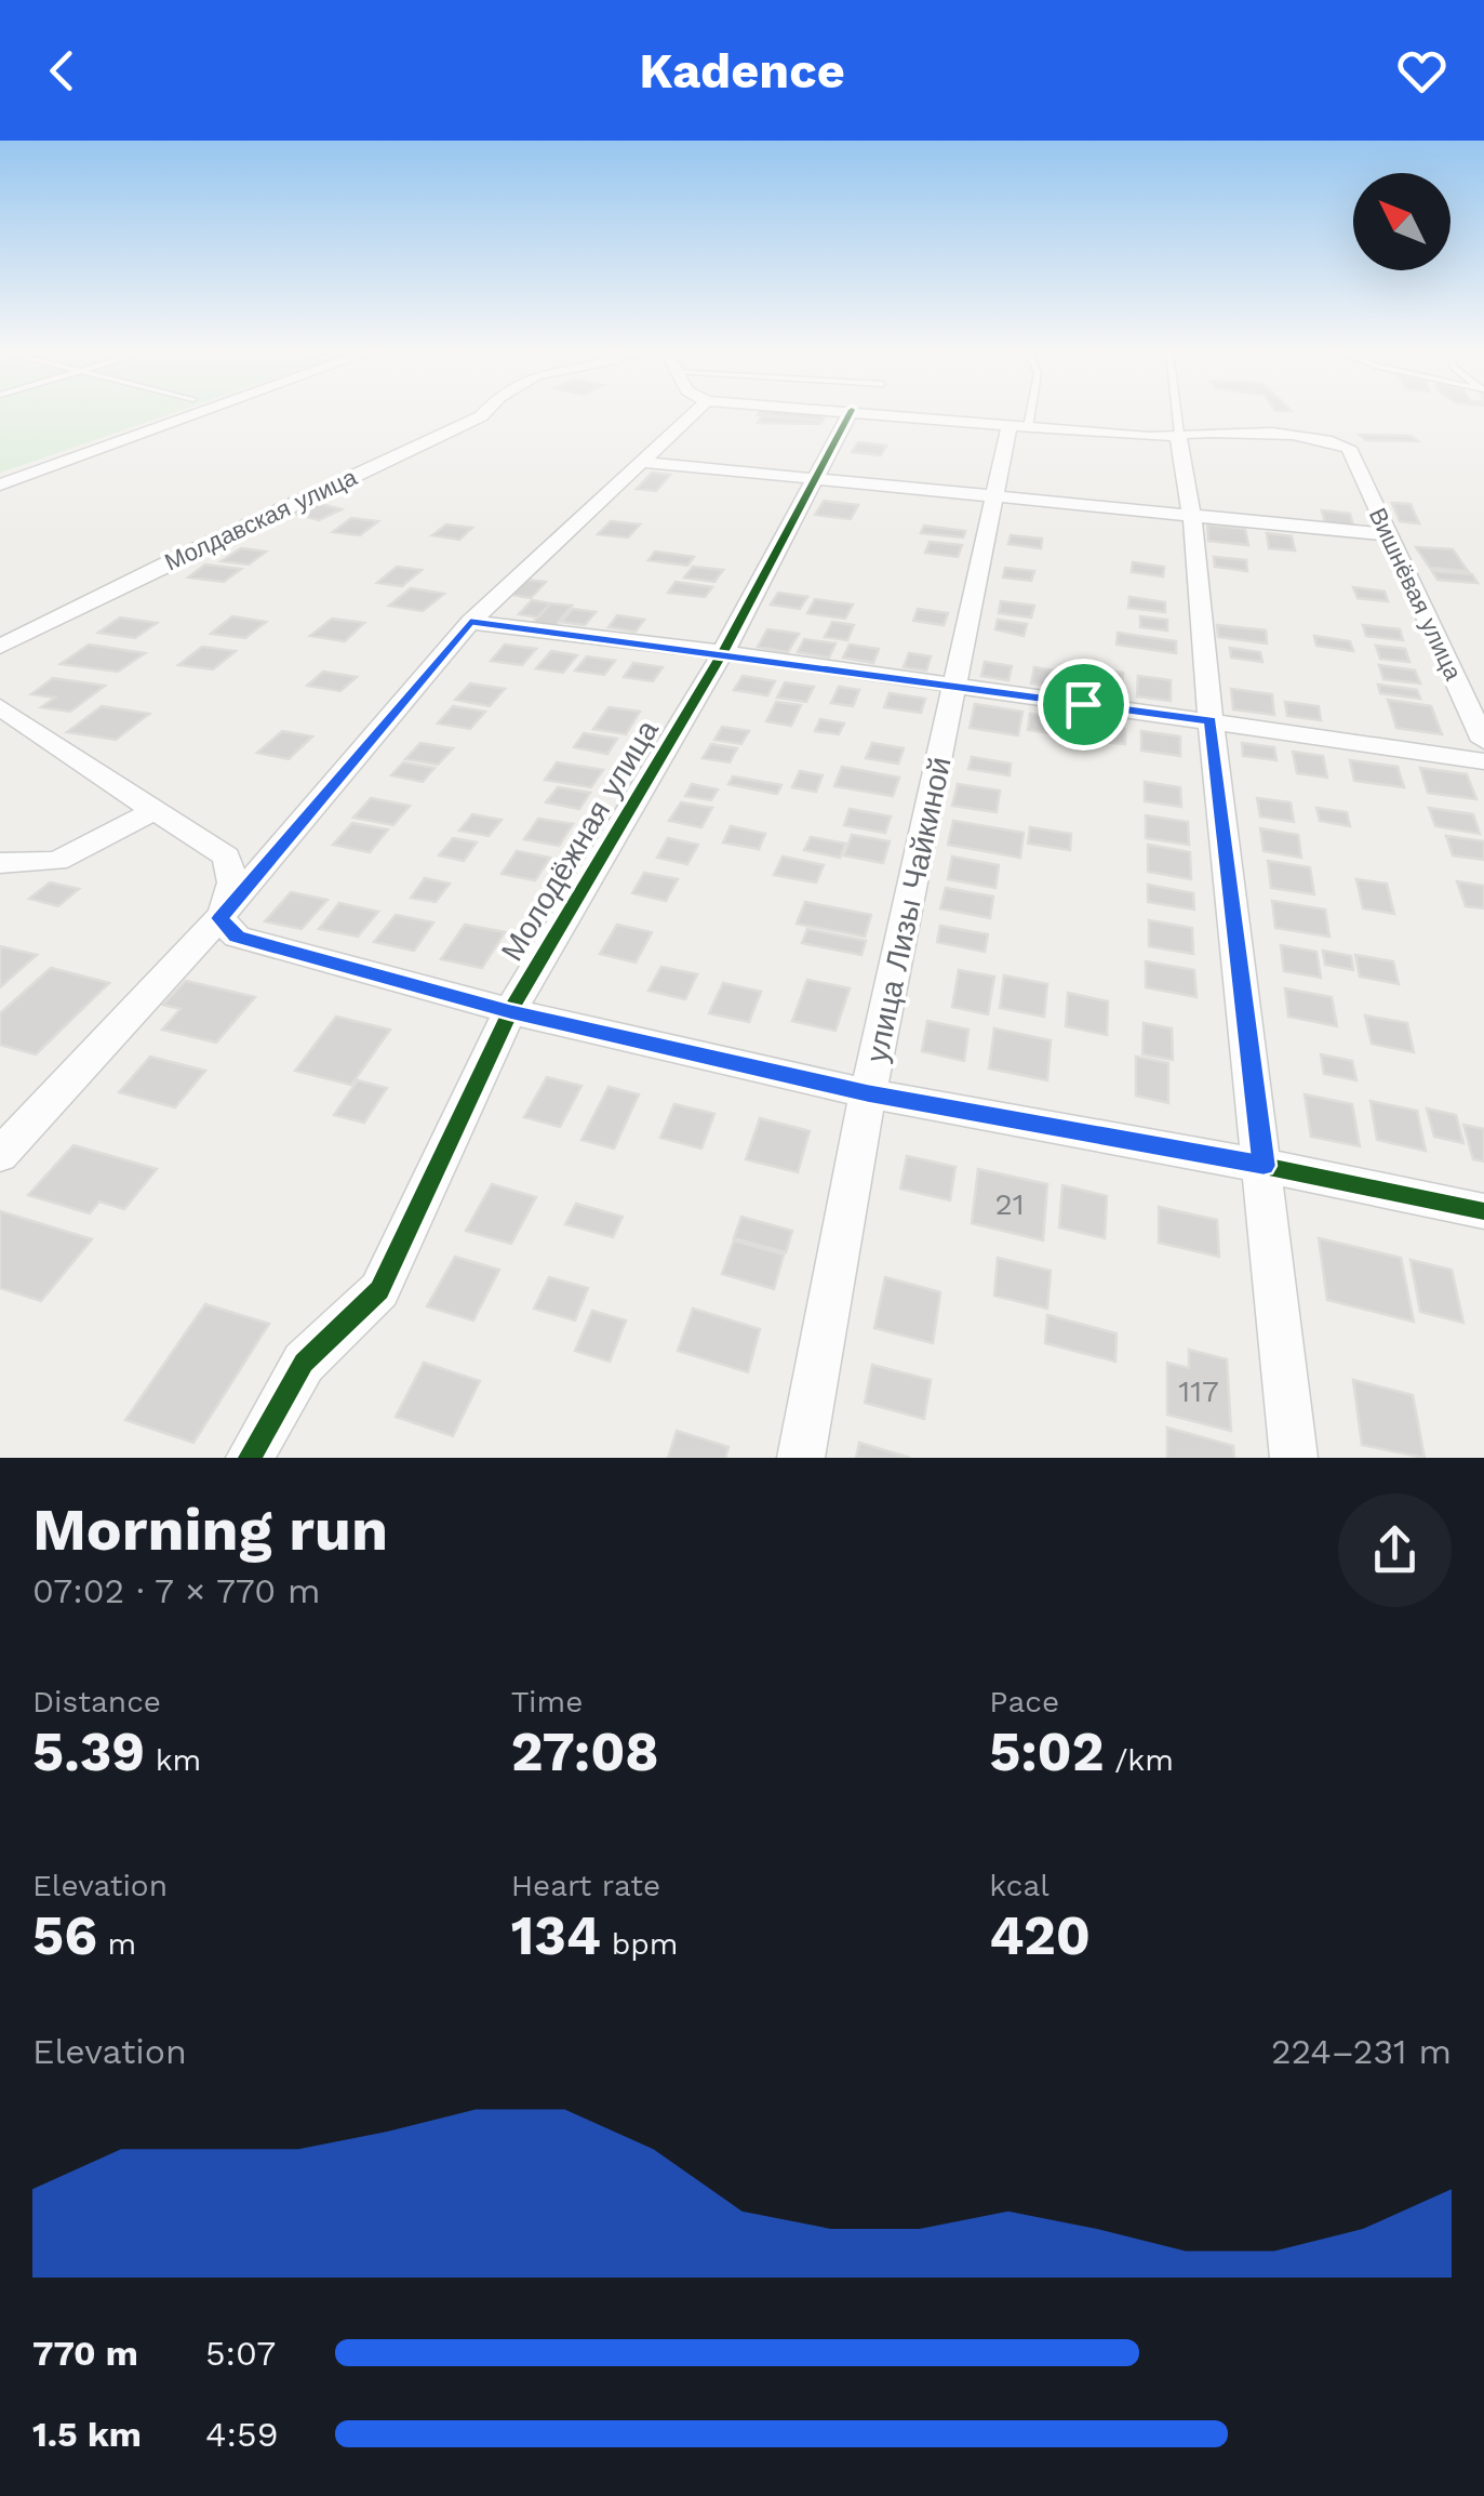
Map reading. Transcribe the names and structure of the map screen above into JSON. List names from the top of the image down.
{
  "streets": {
    "street": [
      "Молдавская улица",
      "Вишнёвая улица",
      "Молодёжная улица",
      "улица Лизы Чайкиной"
    ]
  },
  "house_numbers": ["21", "117"],
  "north": "top left",
  "page": {
    "header": "Kadence",
    "heading": ["Morning run", "07:02 · 7 × 770 m"],
    "stats": [
      ["Distance", "5.39 km"],
      ["Time", "27:08"],
      ["Pace", "5:02 /km"],
      ["Elevation", "56 m"],
      ["Heart rate", "134 bpm"],
      ["kcal", "420"]
    ],
    "chart": ["Elevation", "224–231 m"],
    "list": [
      {
        "name": "770 m",
        "note": "5:07"
      },
      {
        "name": "1.5 km",
        "note": "4:59"
      }
    ]
  }
}
